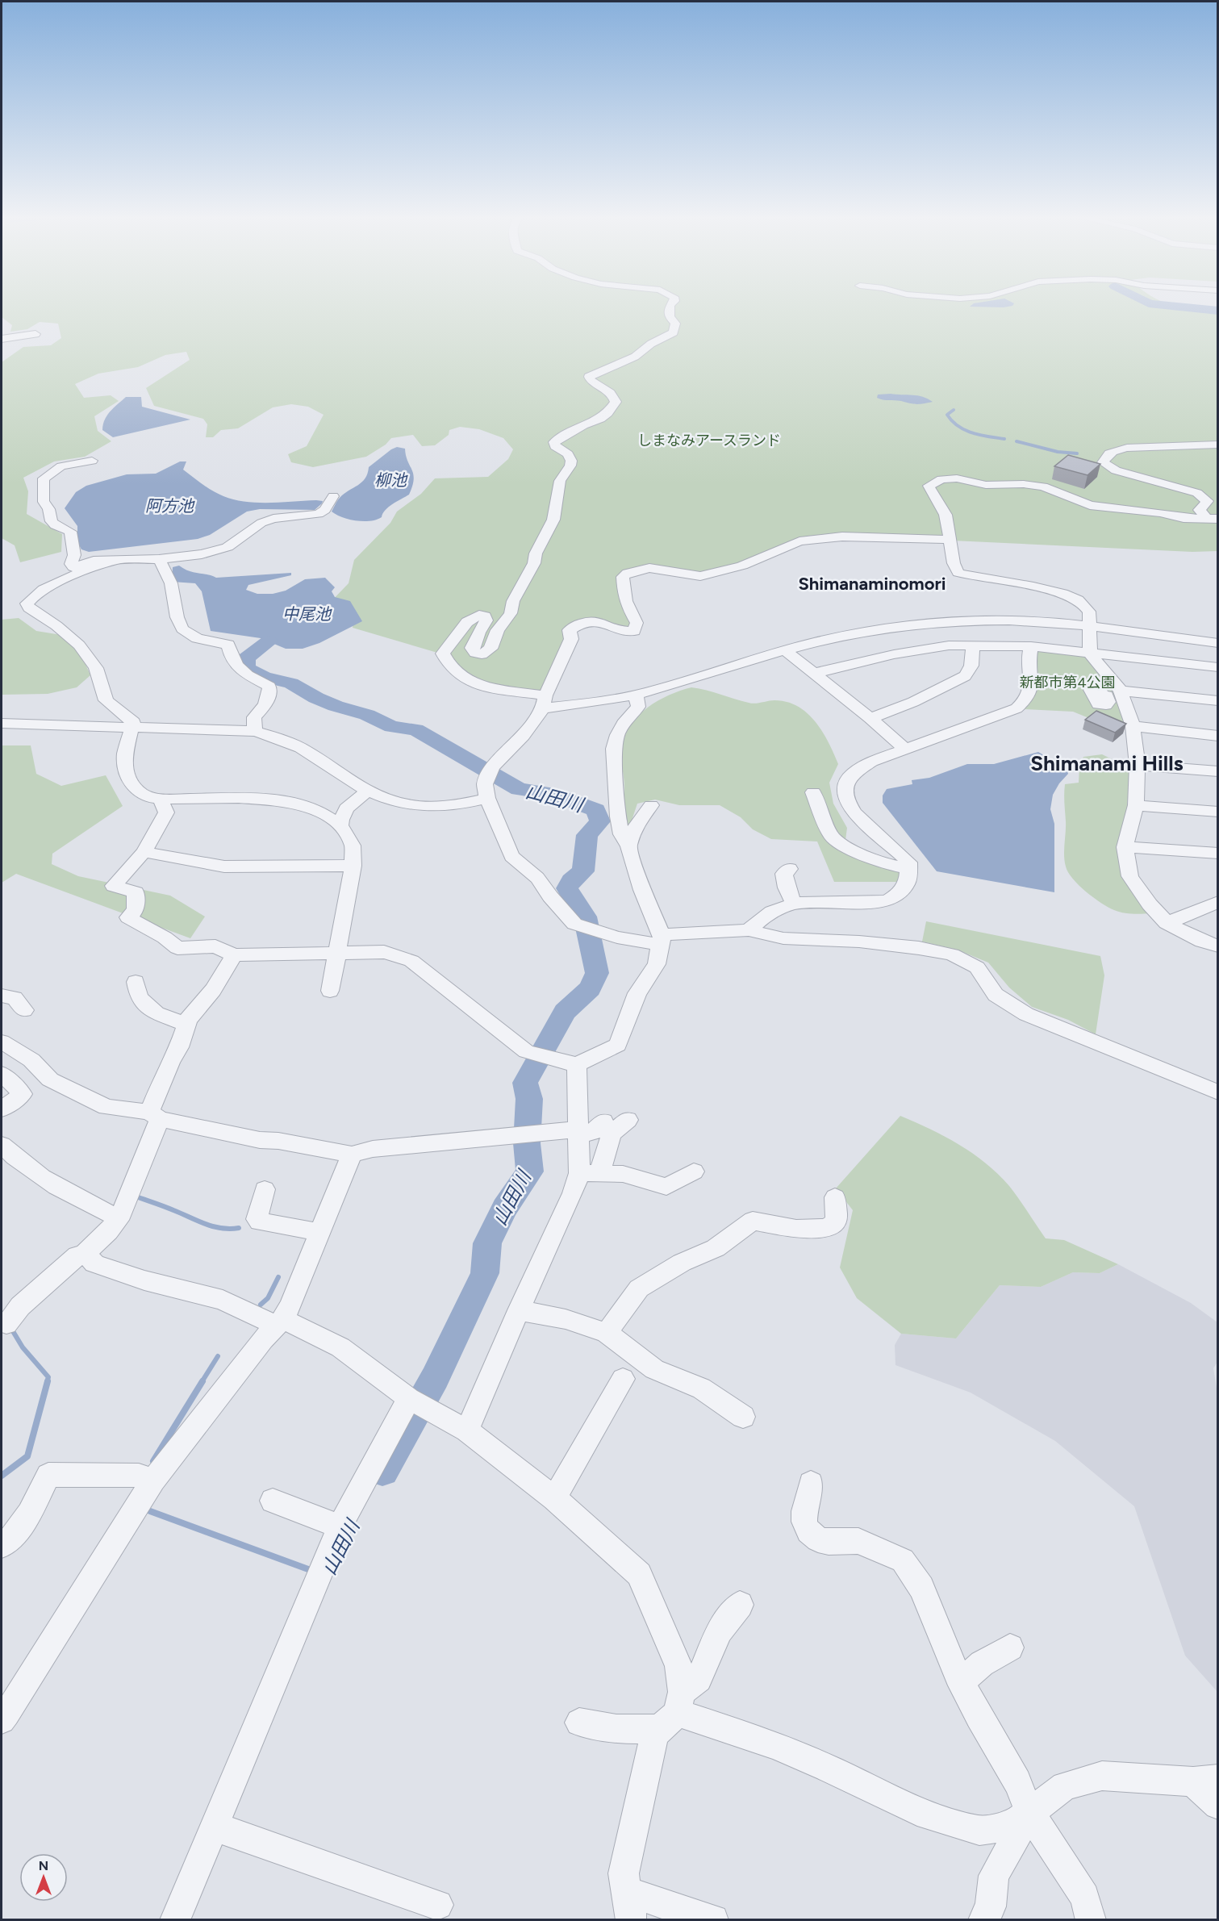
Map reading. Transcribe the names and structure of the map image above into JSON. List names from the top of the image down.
{
  "districts": ["Shimanaminomori", "Shimanami Hills"],
  "water": [
    "柳池",
    "阿方池",
    "中尾池",
    "山田川"
  ],
  "parks": ["しまなみアースランド", "新都市第4公園"],
  "north": "top"
}
